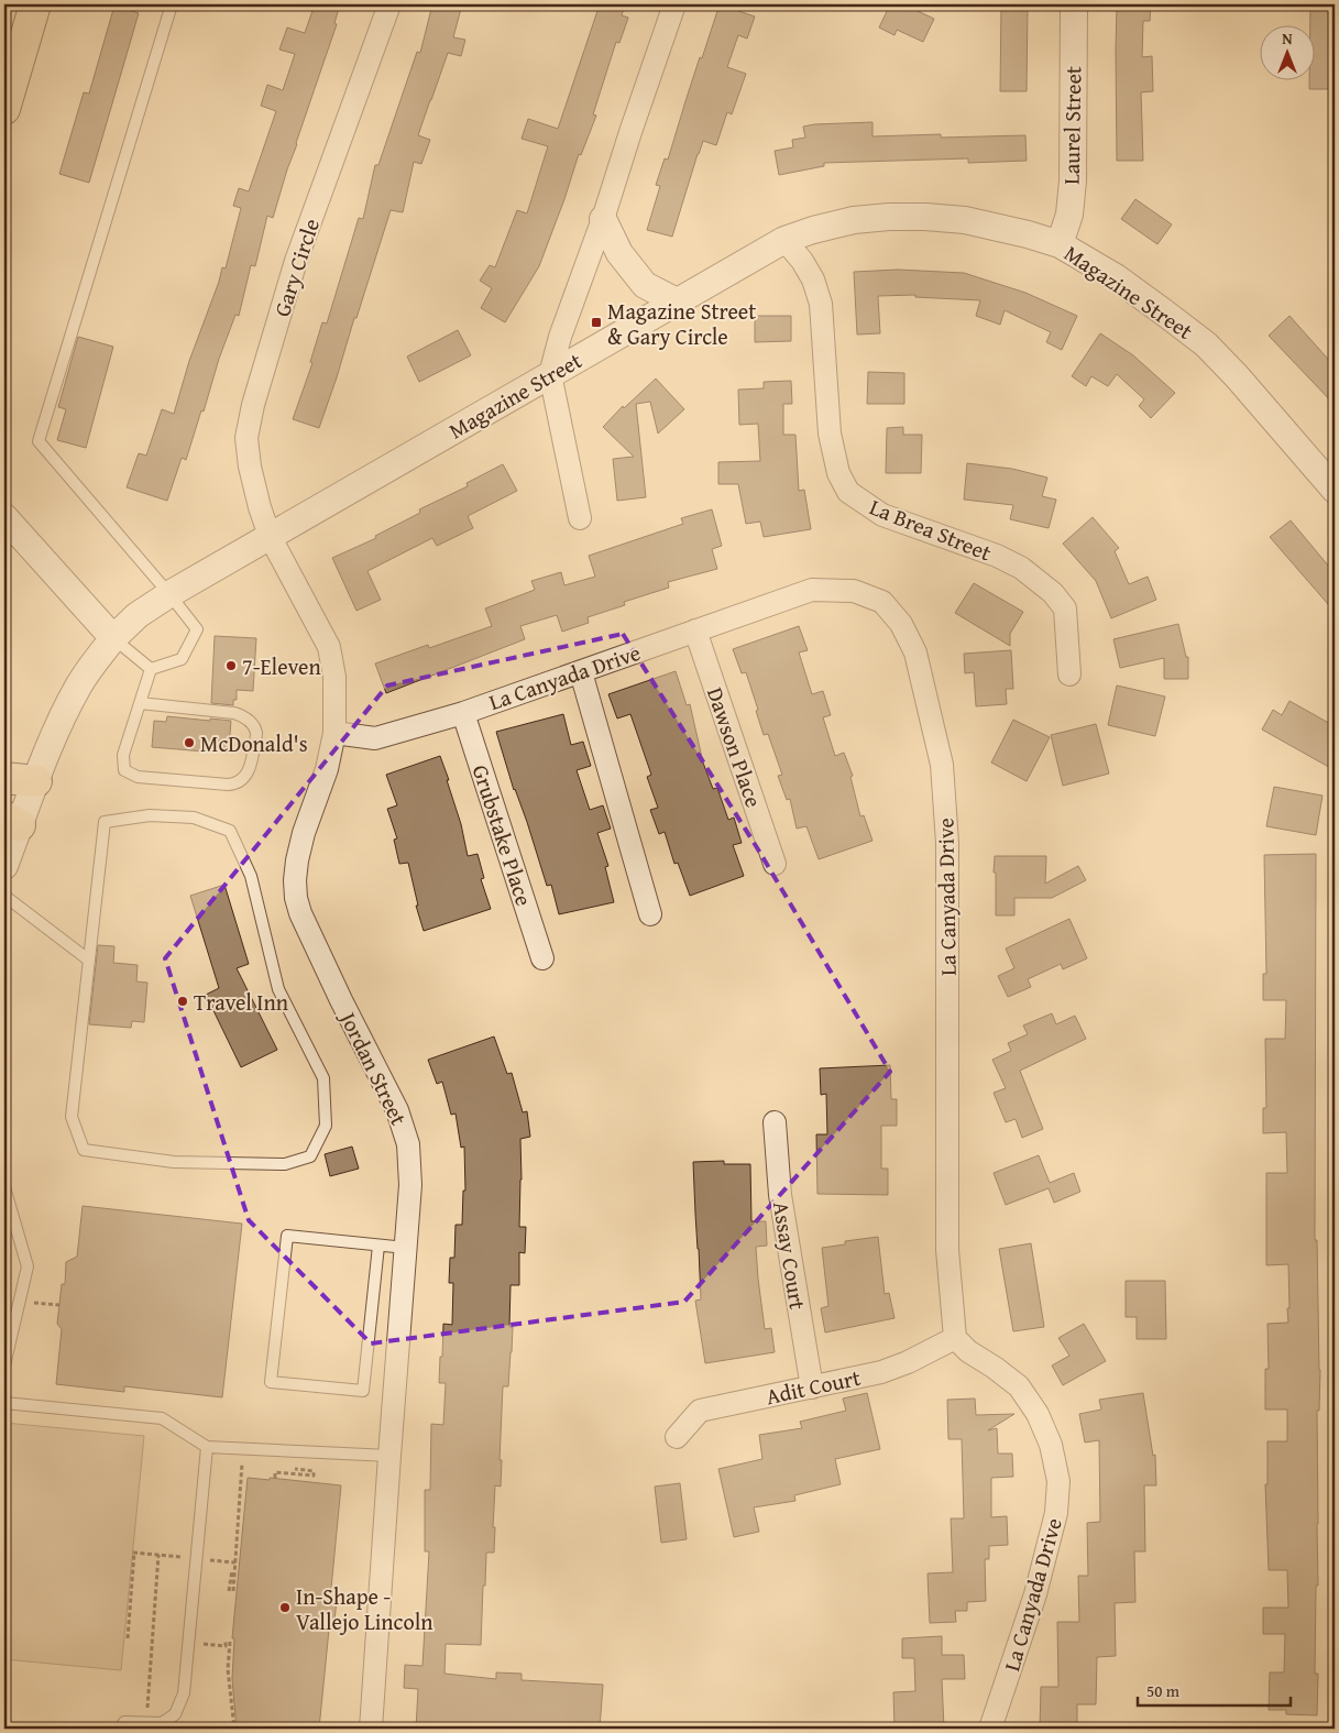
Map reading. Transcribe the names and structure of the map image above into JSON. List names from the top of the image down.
{
  "streets": {
    "street": [
      "Laurel Street",
      "Gary Circle",
      "Magazine Street",
      "La Brea Street",
      "La Canyada Drive",
      "Dawson Place",
      "Grubstake Place",
      "Jordan Street",
      "Assay Court",
      "Adit Court"
    ]
  },
  "crossings": [
    ["Laurel Street", "Magazine Street"],
    ["Gary Circle", "Magazine Street"],
    ["Gary Circle", "Jordan Street"],
    ["Magazine Street", "La Brea Street"],
    ["Magazine Street", "Jordan Street"],
    ["La Canyada Drive", "Dawson Place"],
    ["La Canyada Drive", "Grubstake Place"],
    ["La Canyada Drive", "Jordan Street"],
    ["La Canyada Drive", "Adit Court"],
    ["Assay Court", "Adit Court"]
  ],
  "places": {
    "transit": ["Magazine Street & Gary Circle"],
    "other": [
      "7-Eleven",
      "McDonald's",
      "Travel Inn",
      "In-Shape - Vallejo Lincoln"
    ]
  },
  "scale_bar": "50 m",
  "north": "top"
}
